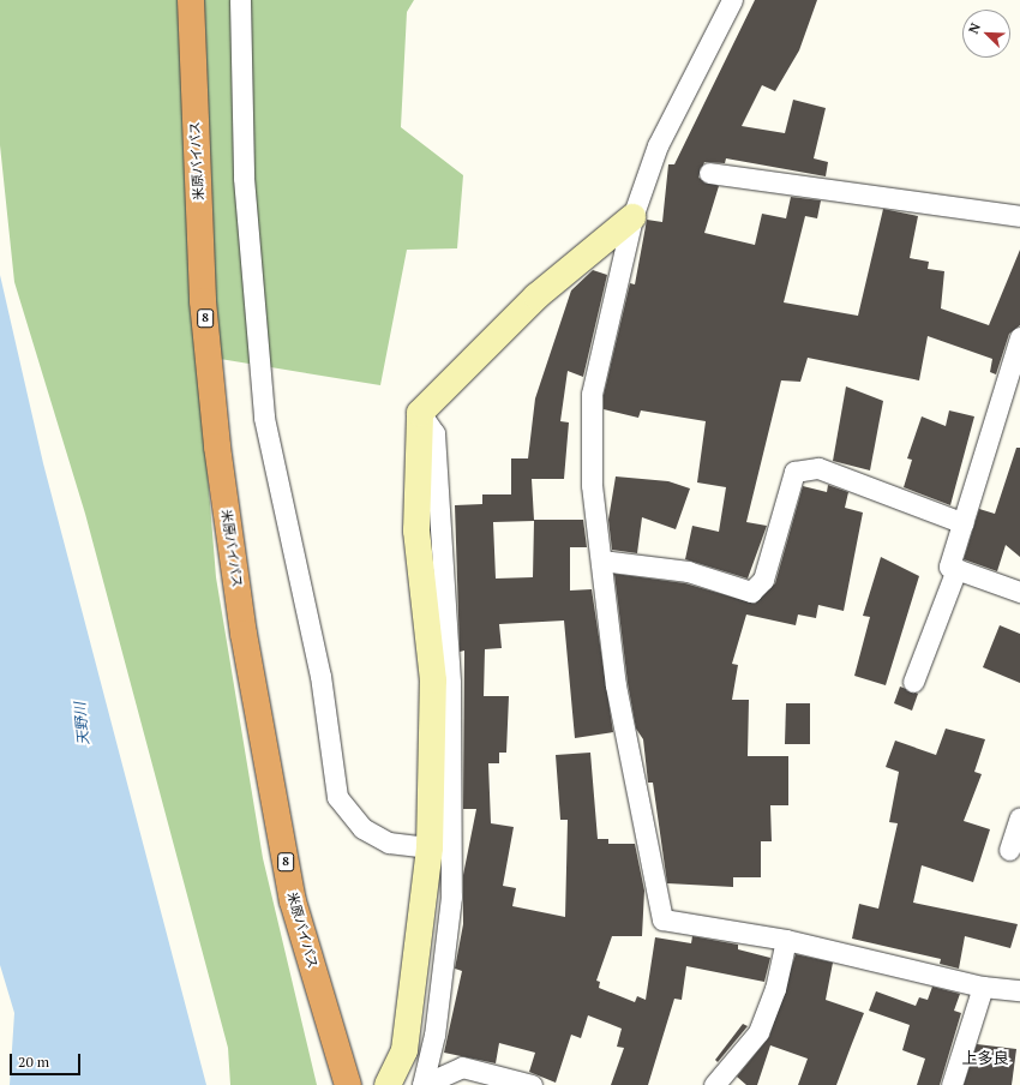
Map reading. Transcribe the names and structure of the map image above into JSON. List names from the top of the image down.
{
  "streets": {
    "highway": ["米原バイパス", "8"]
  },
  "districts": ["上多良"],
  "water": ["天野川"],
  "scale_bar": "20 m",
  "north": "top left"
}
